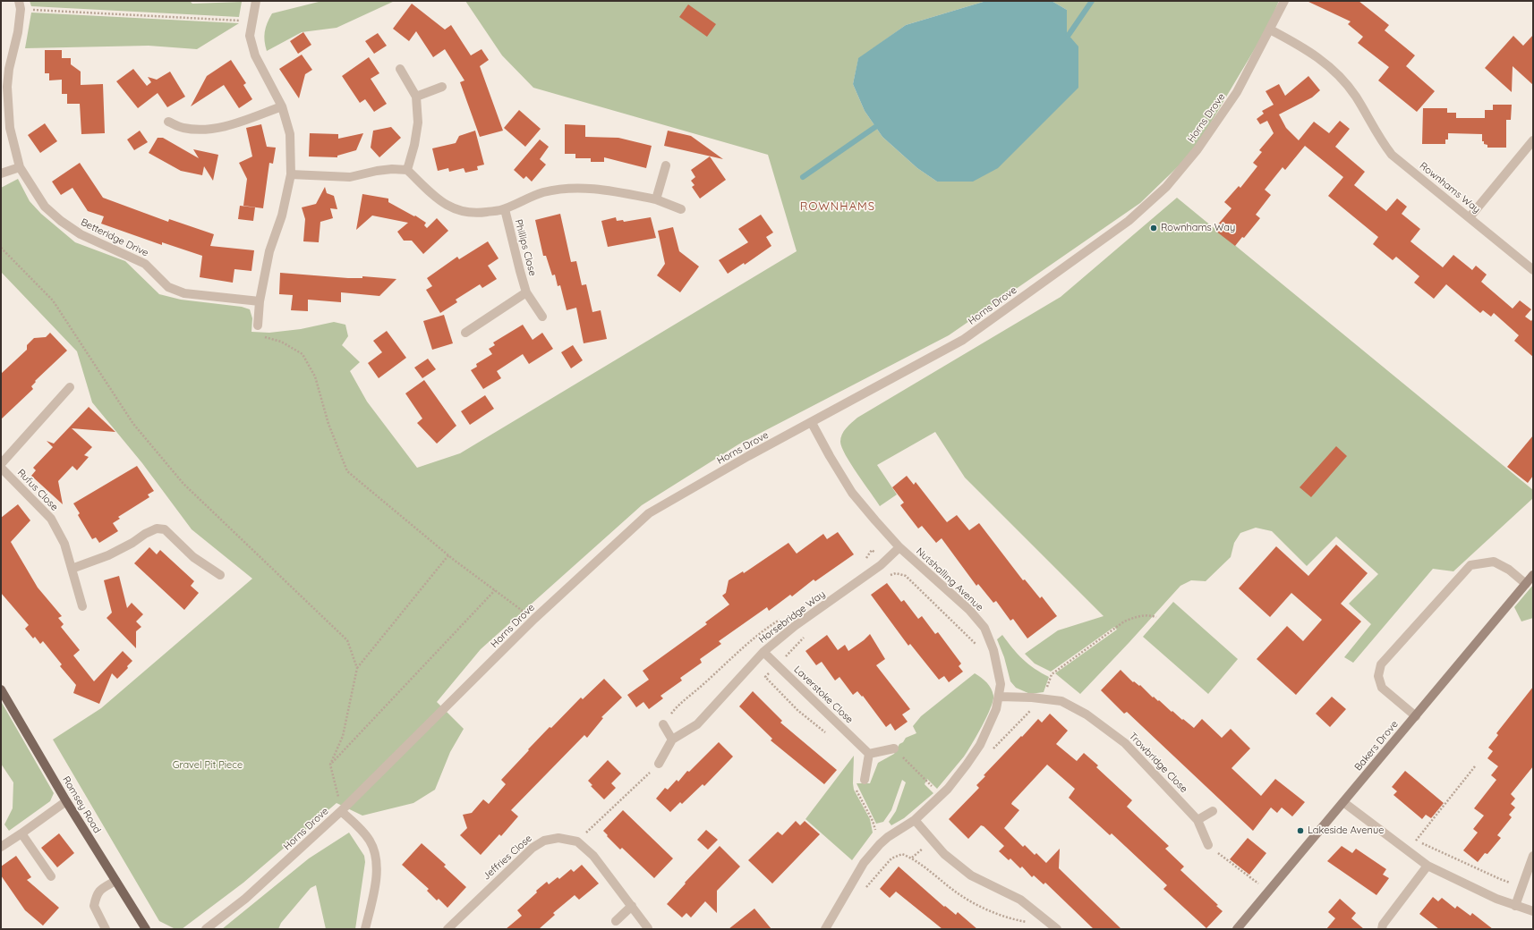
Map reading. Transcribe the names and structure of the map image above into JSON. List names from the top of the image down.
{
  "streets": {
    "main road": ["Romsey Road"],
    "street": [
      "Horns Drove",
      "Rownhams Way",
      "Betteridge Drive",
      "Phillips Close",
      "Rufus Close",
      "Nutshalling Avenue",
      "Horsebridge Way",
      "Laverstoke Close",
      "Bakers Drove",
      "Trowbridge Close",
      "Jeffries Close"
    ]
  },
  "crossings": [
    ["Horns Drove", "Rownhams Way"],
    ["Horns Drove", "Nutshalling Avenue"],
    ["Nutshalling Avenue", "Horsebridge Way"],
    ["Nutshalling Avenue", "Trowbridge Close"],
    ["Horsebridge Way", "Laverstoke Close"]
  ],
  "districts": ["ROWNHAMS"],
  "parks": ["Gravel Pit Piece"],
  "places": ["Rownhams Way", "Lakeside Avenue"]
}
